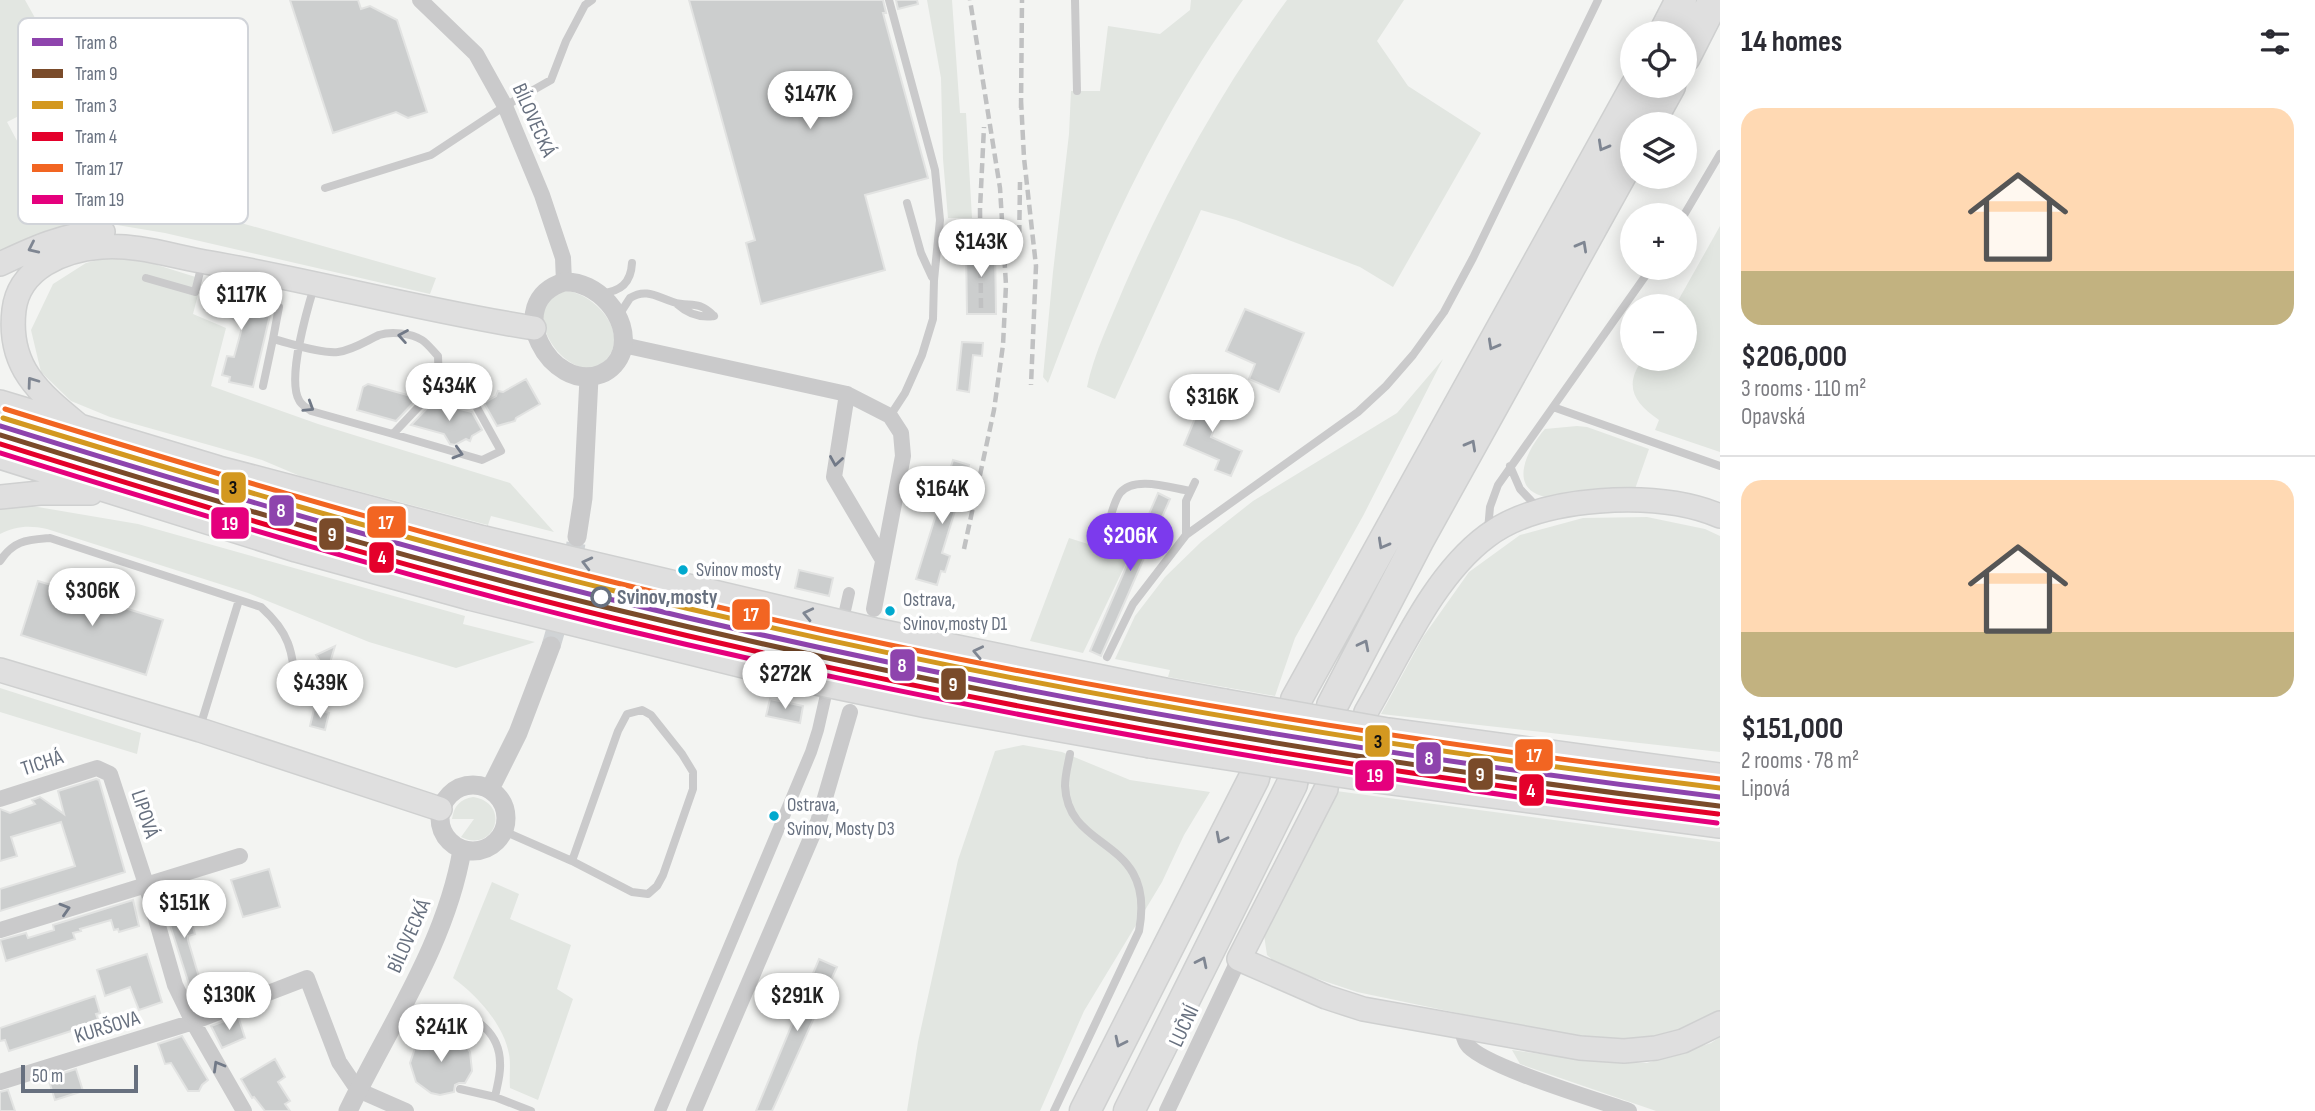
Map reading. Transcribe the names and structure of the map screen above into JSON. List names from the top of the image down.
{
  "streets": {
    "street": [
      "BÍLOVECKÁ",
      "TICHÁ",
      "LIPOVÁ",
      "LUČNÍ",
      "KURŠOVA"
    ]
  },
  "crossings": [
    ["BÍLOVECKÁ", "KURŠOVA"],
    ["TICHÁ", "LIPOVÁ"],
    ["LIPOVÁ", "KURŠOVA"]
  ],
  "places": [
    "Svinov mosty",
    "Svinov,mosty",
    "Ostrava, Svinov,mosty D1",
    "Ostrava, Svinov, Mosty D3"
  ],
  "lines": [
    "tram line 17",
    "tram line 3",
    "tram line 8",
    "tram line 9",
    "tram line 4",
    "tram line 19"
  ],
  "legend": [
    "Tram 8",
    "Tram 9",
    "Tram 3",
    "Tram 4",
    "Tram 17",
    "Tram 19"
  ],
  "scale_bar": "50 m",
  "page": {
    "heading": "14 homes",
    "map_buttons": ["+", "−"],
    "price": [
      "$147K",
      "$143K",
      "$117K",
      "$434K",
      "$316K",
      "$164K",
      "$206K",
      "$306K",
      "$272K",
      "$439K",
      "$151K",
      "$130K",
      "$291K",
      "$241K"
    ],
    "list": [
      {
        "name": "$206,000",
        "note": "3 rooms · 110 m² · Opavská"
      },
      {
        "name": "$151,000",
        "note": "2 rooms · 78 m² · Lipová"
      }
    ],
    "scale": "50 m"
  }
}
